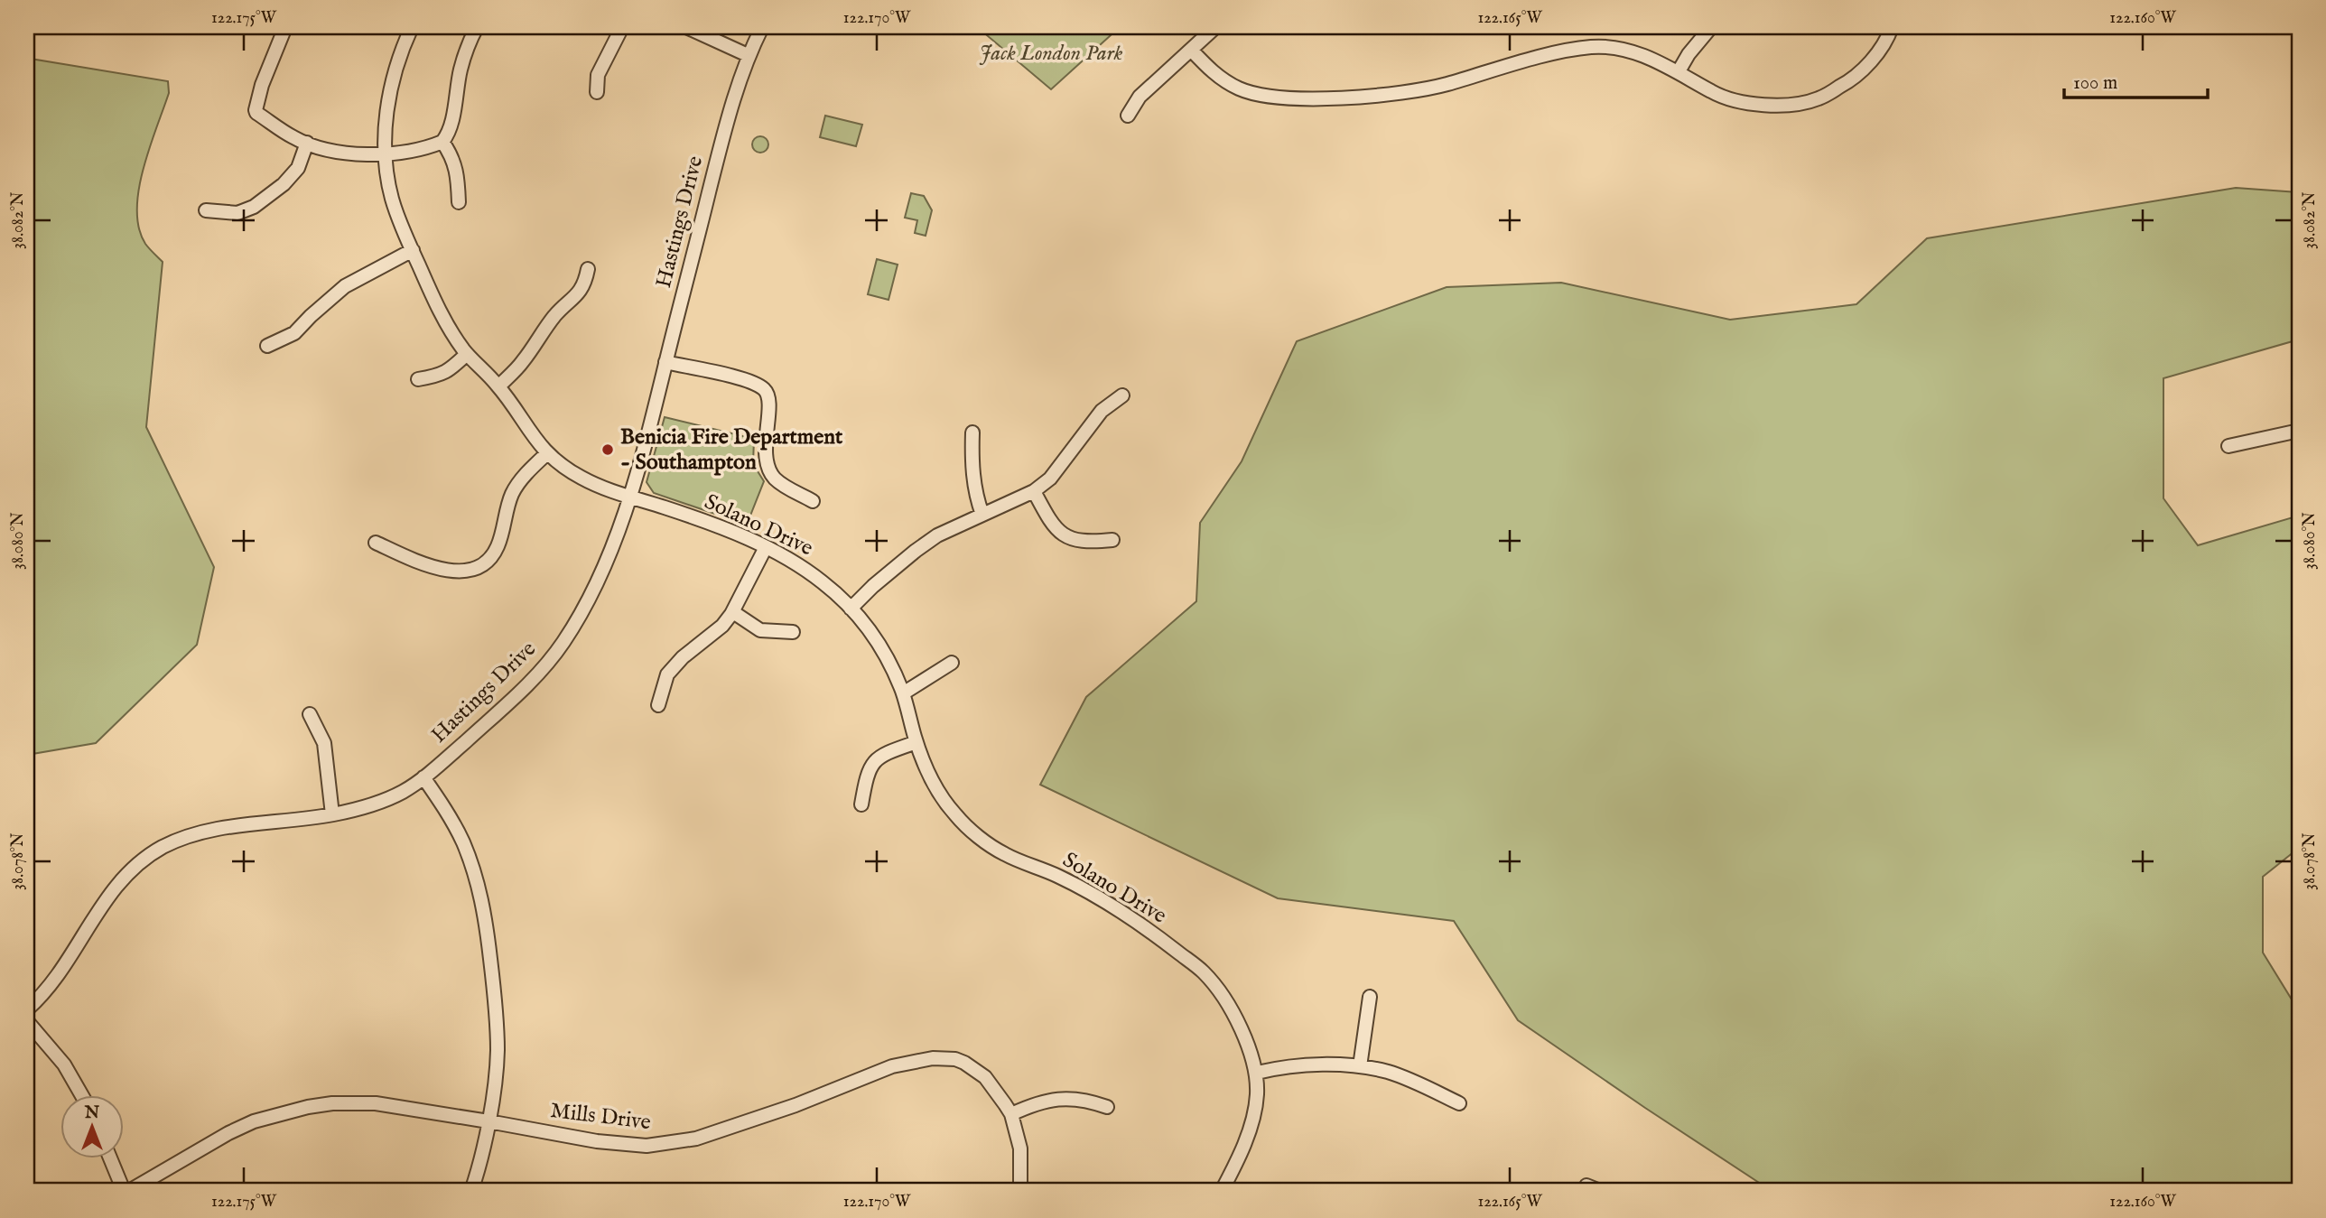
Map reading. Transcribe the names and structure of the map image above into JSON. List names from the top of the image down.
{
  "streets": {
    "street": ["Hastings Drive", "Solano Drive", "Mills Drive"]
  },
  "crossings": [
    ["Hastings Drive", "Solano Drive"]
  ],
  "parks": ["Jack London Park"],
  "places": ["Benicia Fire Department - Southampton"],
  "scale_bar": "100 m",
  "north": "top",
  "coordinates": [
    "122.175°W",
    "122.170°W",
    "122.165°W",
    "122.160°W",
    "38.082°N",
    "38.080°N",
    "38.078°N"
  ]
}
